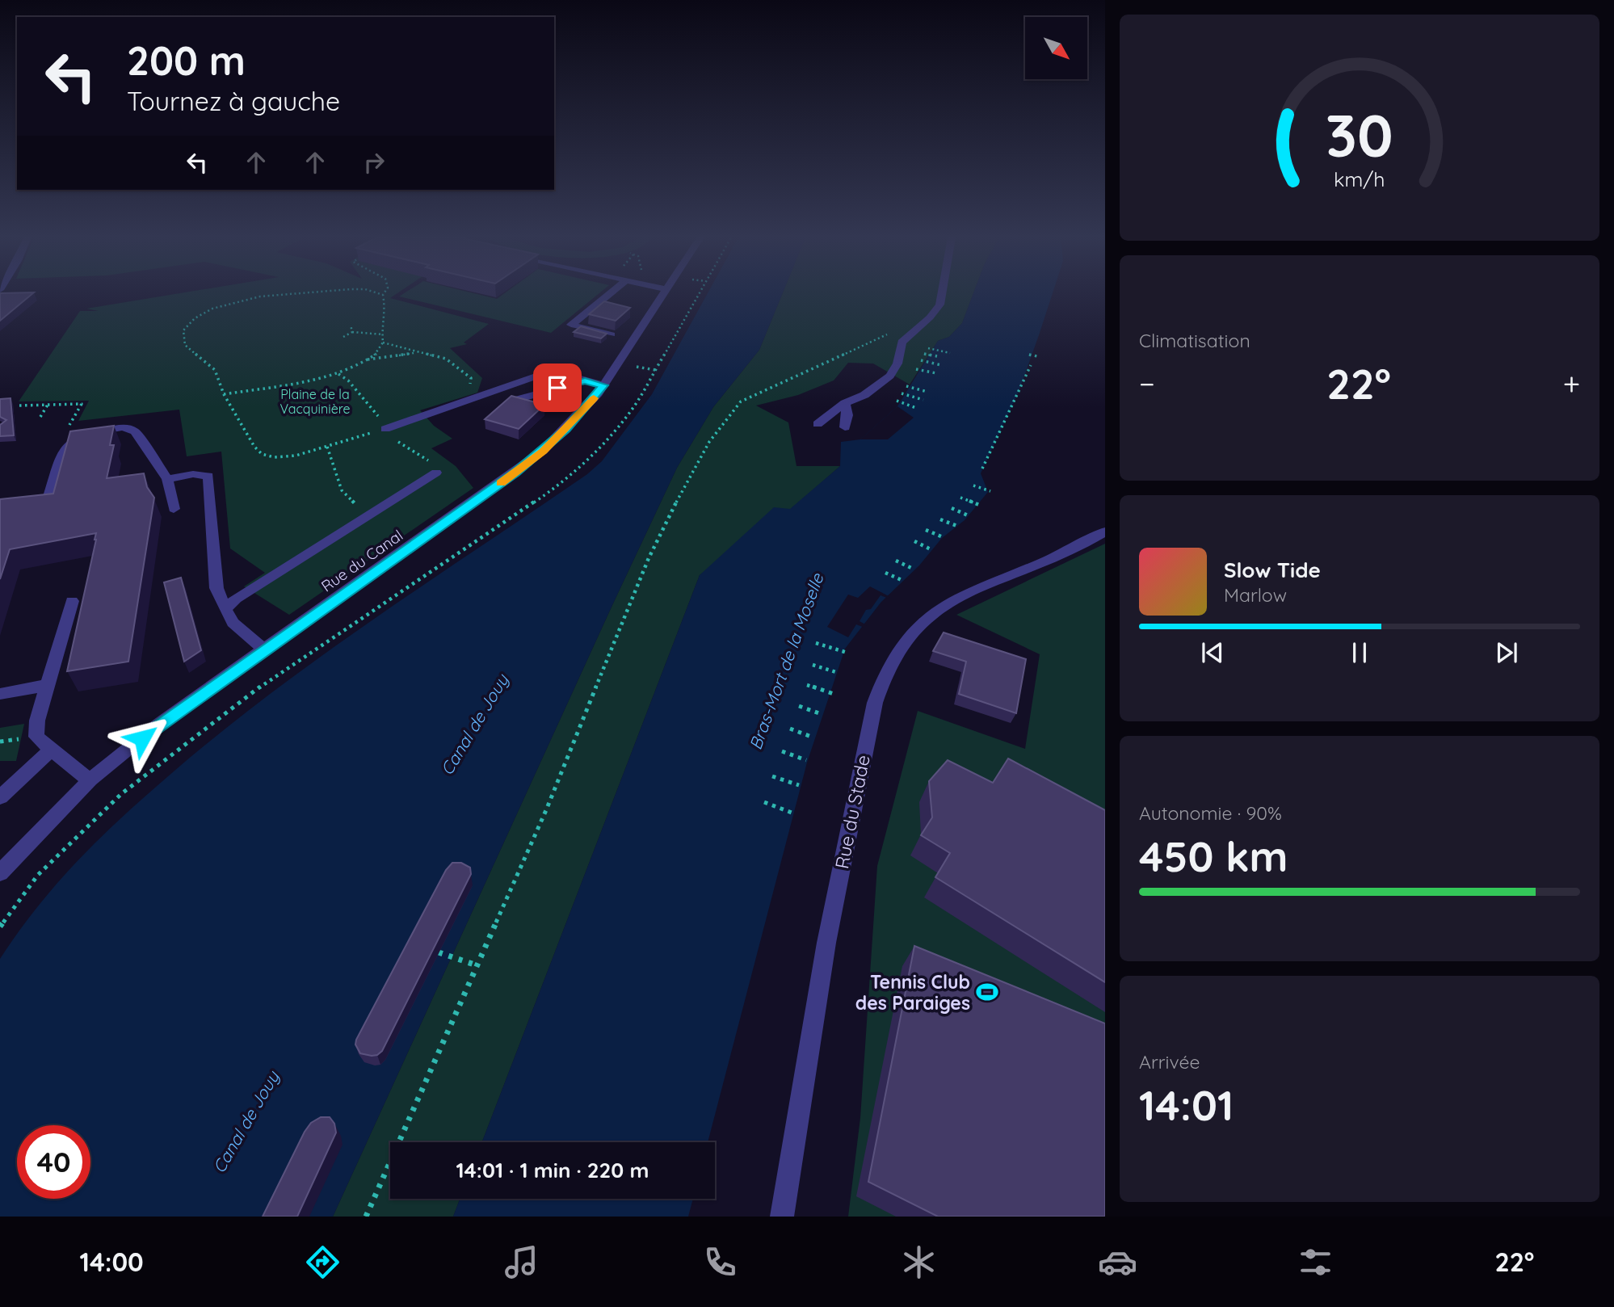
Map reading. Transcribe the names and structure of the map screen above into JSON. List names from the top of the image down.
{
  "streets": {
    "street": ["Rue du Canal", "Rue du Stade"]
  },
  "water": ["Bras-Mort de la Moselle", "Canal de Jouy"],
  "parks": ["Plaine de la Vacquinière"],
  "places": {
    "sports": ["Tennis Club des Paraiges"]
  },
  "north": "bottom right",
  "page": {
    "turn": ["200 m", "Tournez à gauche"],
    "tile": [
      "Climatisation",
      ["Autonomie · 90%", "450 km"],
      ["Arrivée", "14:01"]
    ],
    "heat": ["−", "22°", "+"],
    "song": ["Slow Tide", "Marlow"],
    "limit": "40",
    "trip": "14:01 · 1 min · 220 m",
    "tabs": ["14:00", "22°"],
    "gauge": ["30", "km/h"]
  }
}
